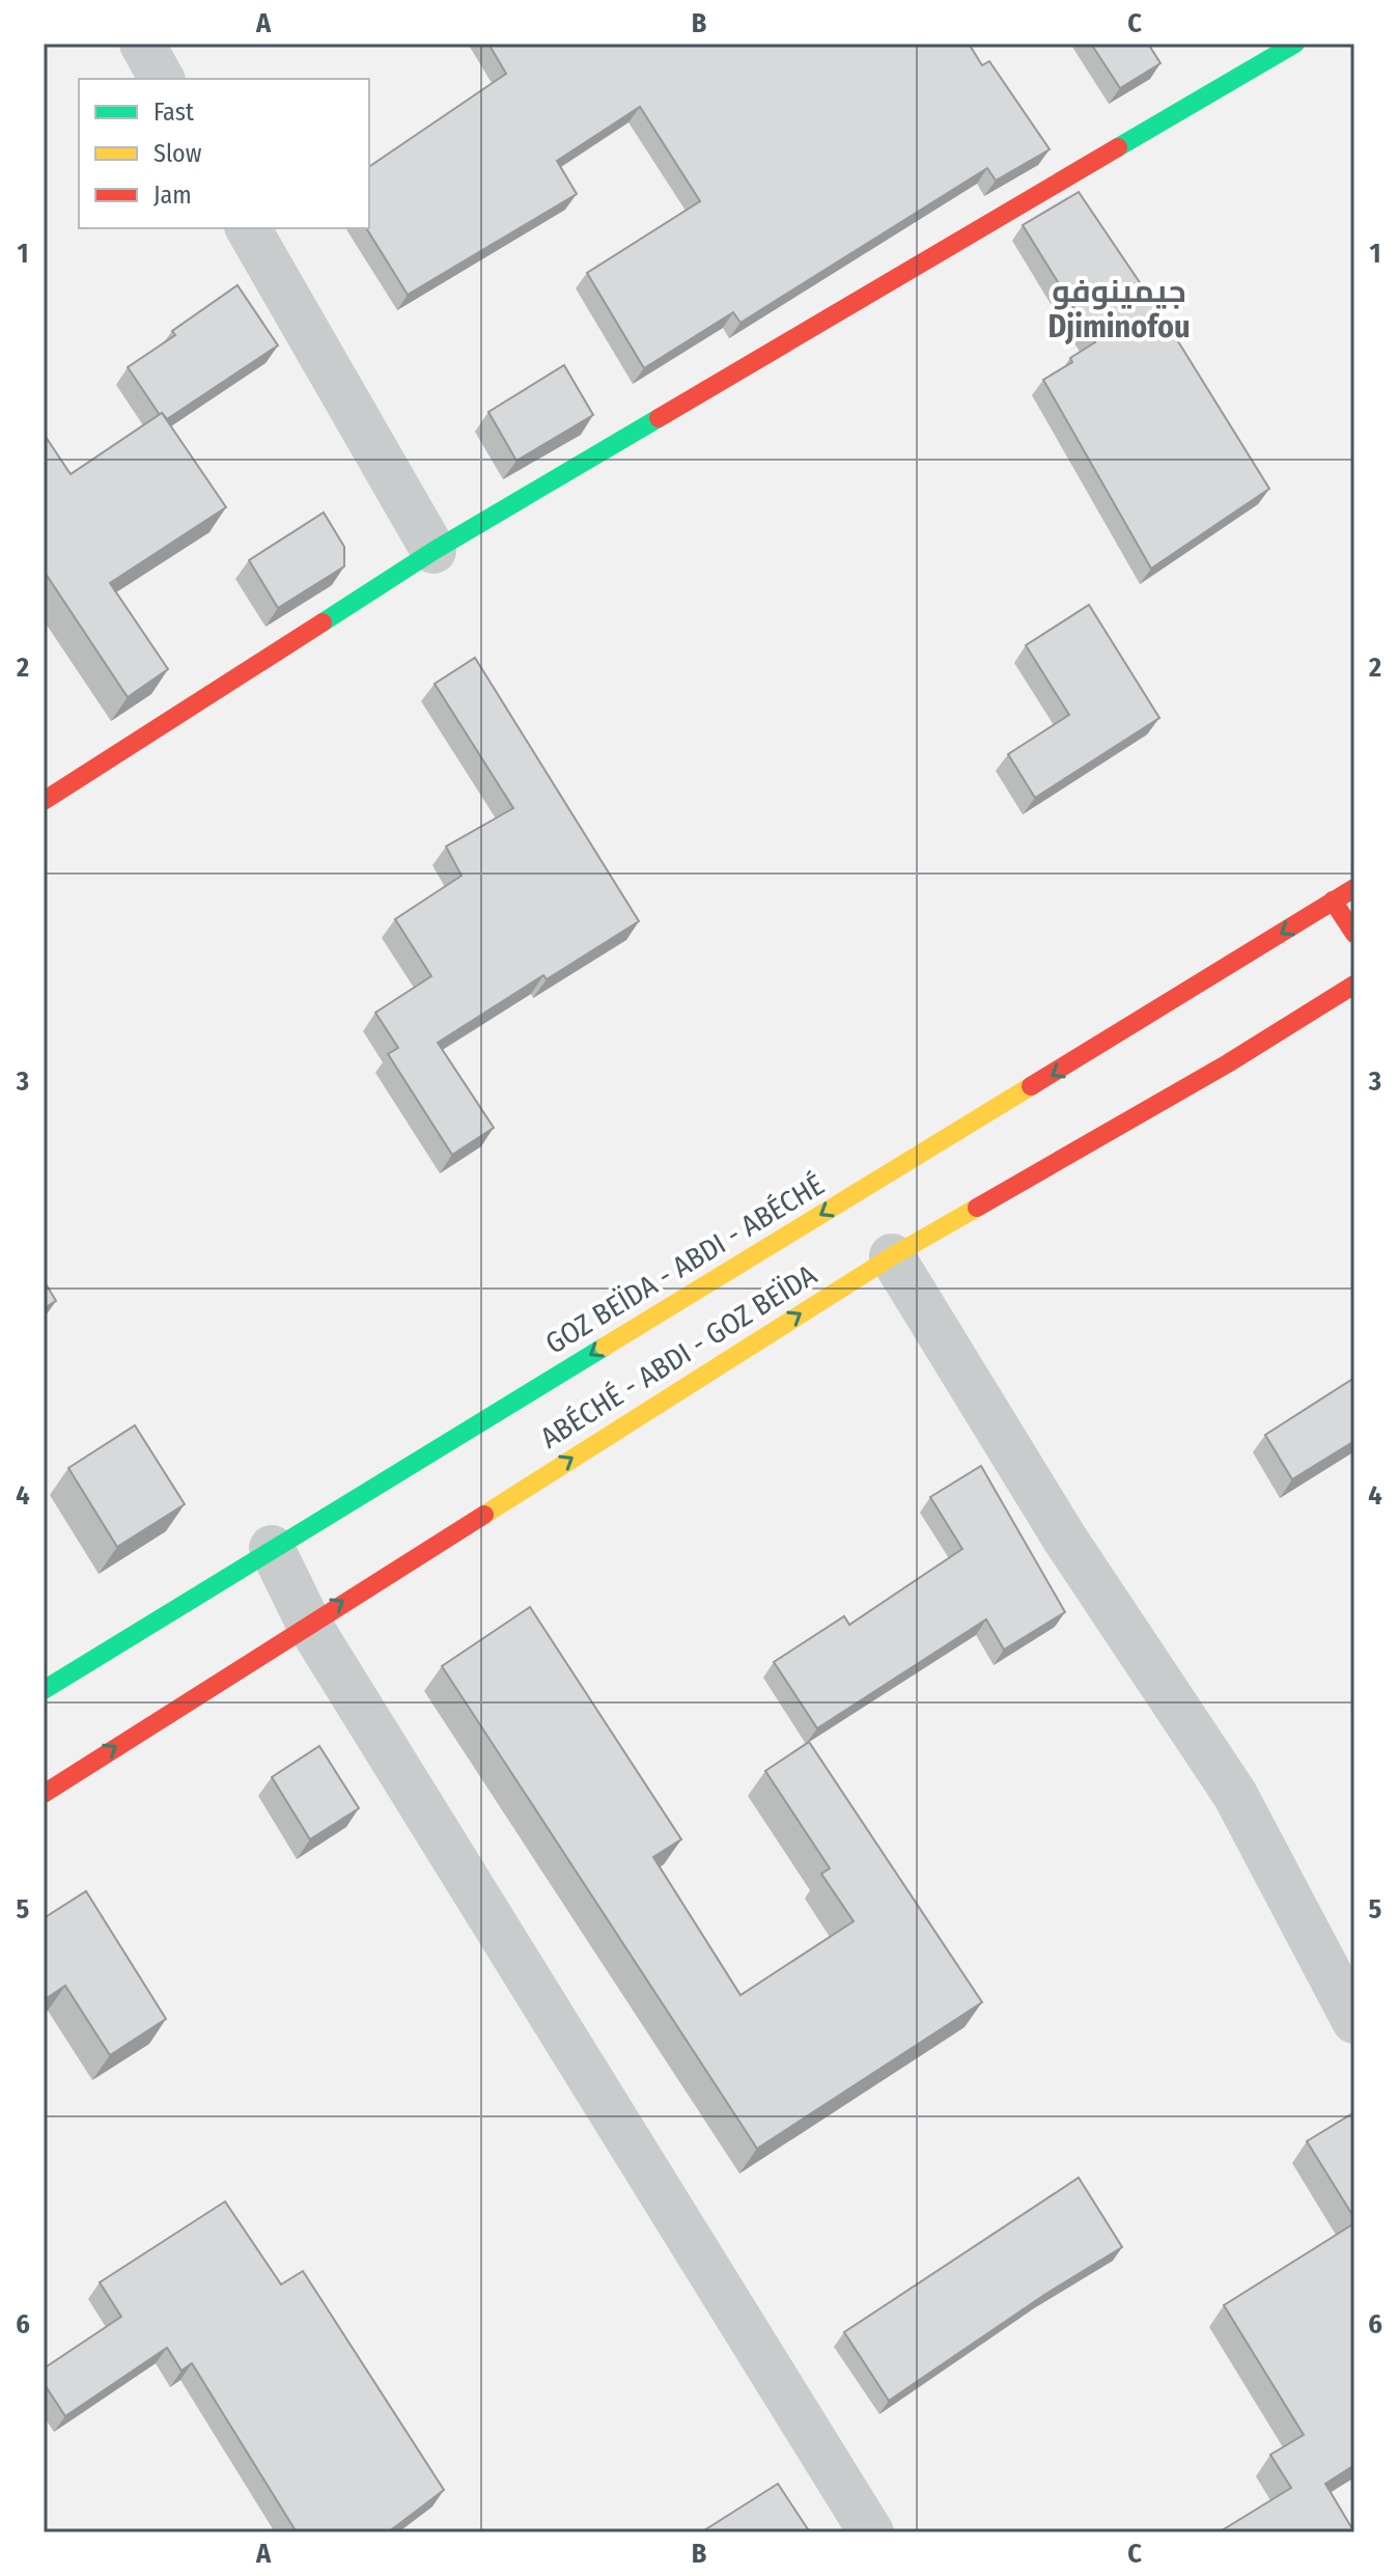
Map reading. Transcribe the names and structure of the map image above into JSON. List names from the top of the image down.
{
  "streets": {
    "main road": ["GOZ BEÏDA - ABDI - ABÉCHÉ", "ABÉCHÉ - ABDI - GOZ BEÏDA"]
  },
  "one_way": ["GOZ BEÏDA - ABDI - ABÉCHÉ", "ABÉCHÉ - ABDI - GOZ BEÏDA"],
  "districts": ["جيمينوفو Djiminofou"],
  "legend": ["Fast", "Slow", "Jam"],
  "grid": {
    "columns": ["A", "B", "C"],
    "rows": [
      "1",
      "2",
      "3",
      "4",
      "5",
      "6"
    ]
  }
}
